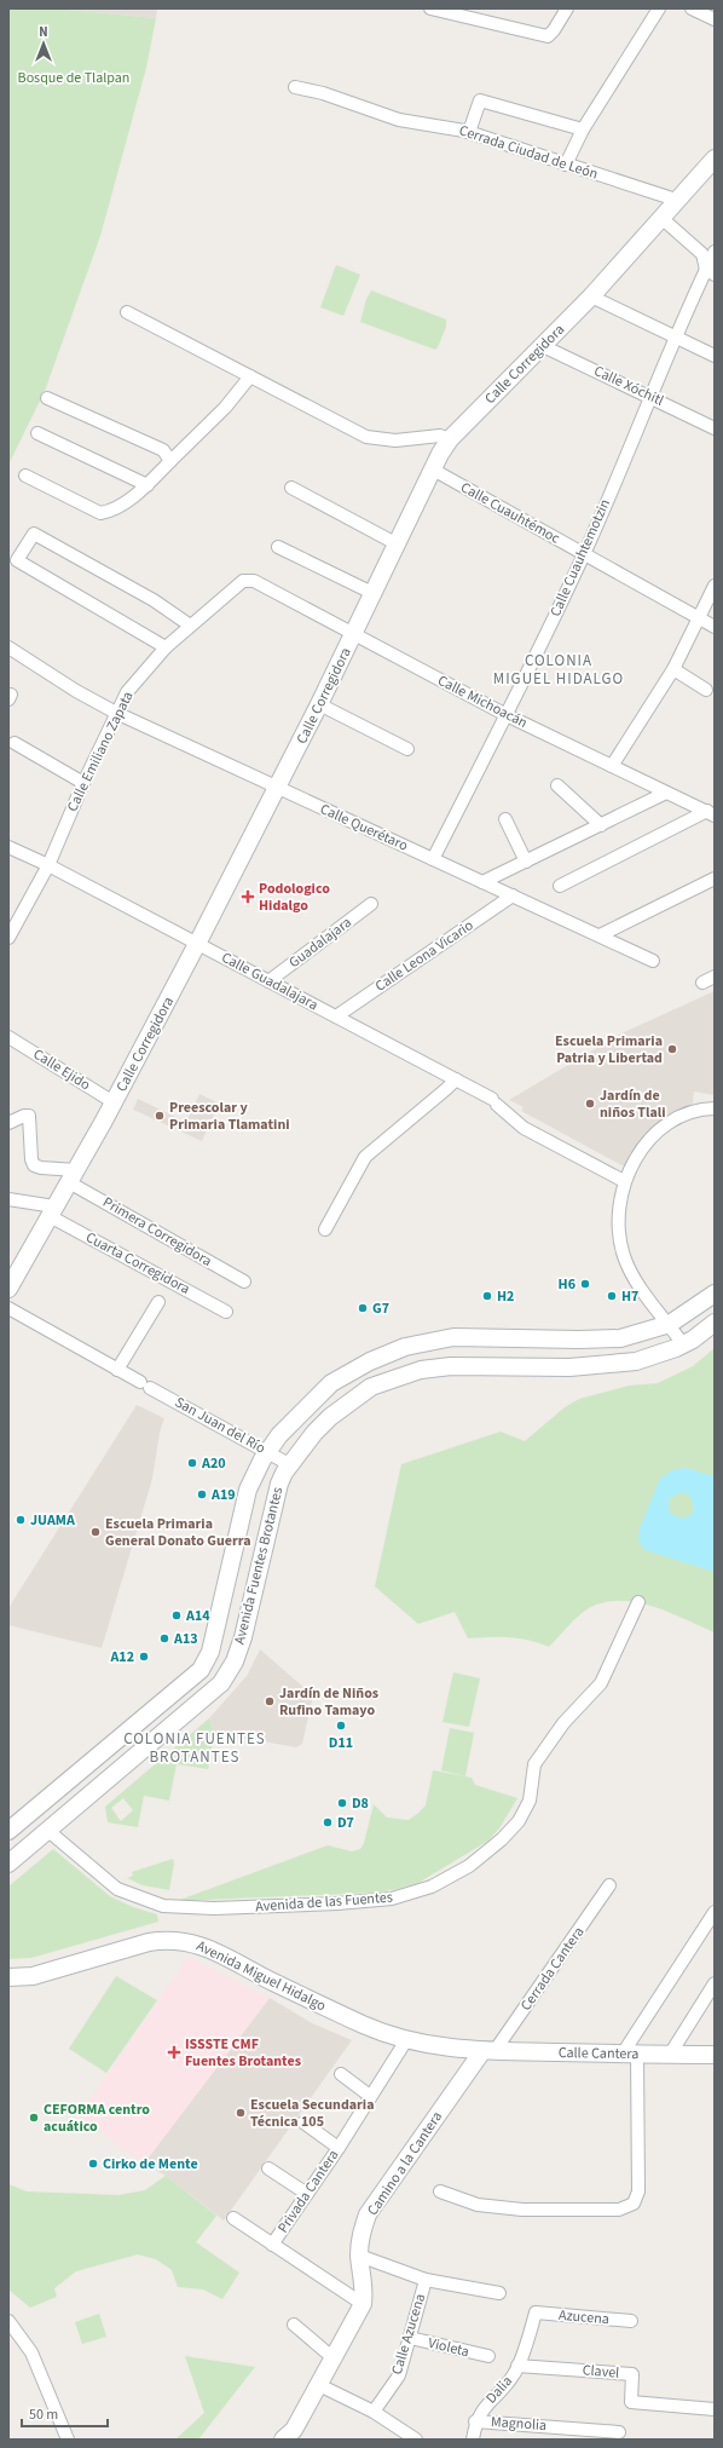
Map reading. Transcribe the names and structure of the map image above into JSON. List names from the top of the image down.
{
  "streets": {
    "street": [
      "Cerrada Ciudad de León",
      "Calle Corregidora",
      "Calle Xóchitl",
      "Calle Cuauhtémoc",
      "Calle Cuauhtemotzin",
      "Calle Michoacán",
      "Calle Emiliano Zapata",
      "Calle Querétaro",
      "Guadalajara",
      "Calle Leona Vicario",
      "Calle Guadalajara",
      "Calle Ejido",
      "Primera Corregidora",
      "Cuarta Corregidora",
      "San Juan del Río",
      "Avenida Fuentes Brotantes",
      "Avenida de las Fuentes",
      "Cerrada Cantera",
      "Avenida Miguel Hidalgo",
      "Calle Cantera",
      "Camino a la Cantera",
      "Privada Cantera",
      "Azucena",
      "Calle Azucena",
      "Violeta",
      "Clavel",
      "Dalia",
      "Magnolia"
    ]
  },
  "crossings": [
    ["Cerrada Ciudad de León", "Calle Corregidora"],
    ["Calle Corregidora", "Calle Xóchitl"],
    ["Calle Corregidora", "Calle Cuauhtémoc"],
    ["Calle Corregidora", "Calle Michoacán"],
    ["Calle Corregidora", "Calle Querétaro"],
    ["Calle Corregidora", "Calle Guadalajara"],
    ["Calle Corregidora", "Calle Ejido"],
    ["Calle Corregidora", "Primera Corregidora"],
    ["Calle Corregidora", "Cuarta Corregidora"],
    ["Calle Xóchitl", "Calle Cuauhtemotzin"],
    ["Calle Cuauhtémoc", "Calle Cuauhtemotzin"],
    ["Calle Cuauhtemotzin", "Calle Michoacán"],
    ["Calle Cuauhtemotzin", "Calle Querétaro"],
    ["Calle Michoacán", "Calle Emiliano Zapata"],
    ["Calle Emiliano Zapata", "Calle Querétaro"],
    ["Calle Emiliano Zapata", "Calle Guadalajara"],
    ["Calle Querétaro", "Calle Leona Vicario"],
    ["Guadalajara", "Calle Guadalajara"],
    ["Calle Leona Vicario", "Calle Guadalajara"],
    ["San Juan del Río", "Avenida Fuentes Brotantes"],
    ["Avenida Fuentes Brotantes", "Avenida de las Fuentes"],
    ["Cerrada Cantera", "Avenida Miguel Hidalgo"],
    ["Cerrada Cantera", "Calle Cantera"],
    ["Cerrada Cantera", "Camino a la Cantera"],
    ["Avenida Miguel Hidalgo", "Calle Cantera"],
    ["Avenida Miguel Hidalgo", "Camino a la Cantera"],
    ["Avenida Miguel Hidalgo", "Privada Cantera"],
    ["Calle Cantera", "Camino a la Cantera"],
    ["Azucena", "Dalia"],
    ["Calle Azucena", "Violeta"],
    ["Clavel", "Dalia"],
    ["Dalia", "Magnolia"]
  ],
  "districts": ["COLONIA MIGUEL HIDALGO", "COLONIA FUENTES BROTANTES"],
  "parks": ["Bosque de Tlalpan"],
  "places": {
    "health": ["Podologico Hidalgo", "ISSSTE CMF Fuentes Brotantes"],
    "other": [
      "Escuela Primaria Patria y Libertad",
      "Jardín de niños Tlali",
      "Preescolar y Primaria Tlamatini",
      "H6",
      "H2",
      "H7",
      "G7",
      "A20",
      "A19",
      "JUAMA",
      "Escuela Primaria General Donato Guerra",
      "A14",
      "A13",
      "A12",
      "Jardín de Niños Rufino Tamayo",
      "D11",
      "D8",
      "D7",
      "Escuela Secundaria Técnica 105",
      "CEFORMA centro acuático",
      "Cirko de Mente"
    ]
  },
  "scale_bar": "50 m",
  "north": "top"
}
